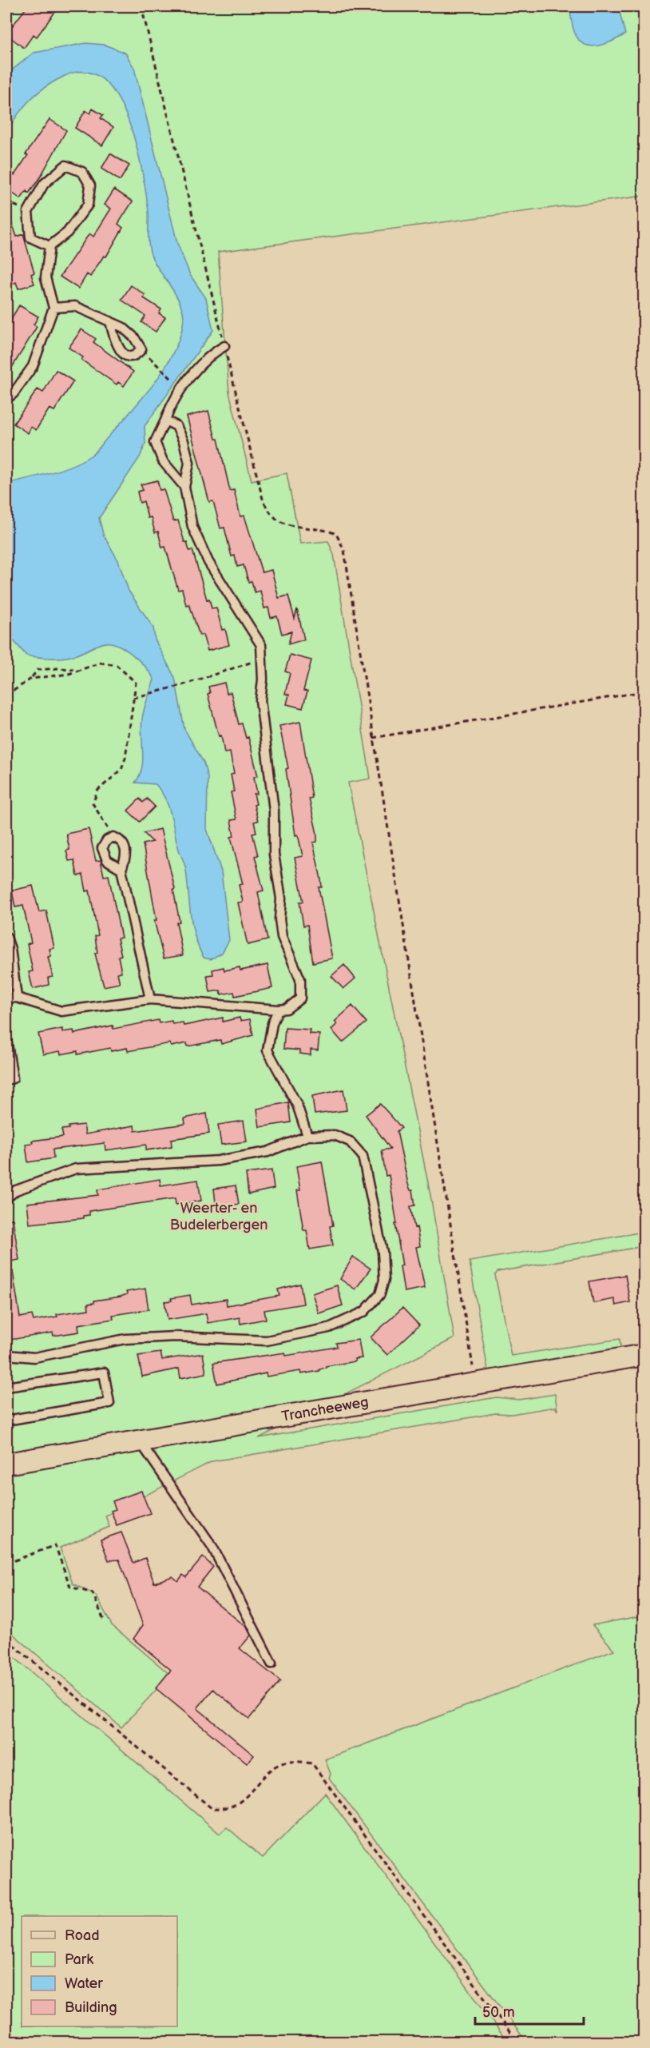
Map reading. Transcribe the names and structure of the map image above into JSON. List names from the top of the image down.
{
  "streets": {
    "street": ["Trancheeweg"]
  },
  "parks": ["Weerter- en Budelerbergen"],
  "legend": [
    "Road",
    "Park",
    "Water",
    "Building"
  ],
  "scale_bar": "50 m"
}
